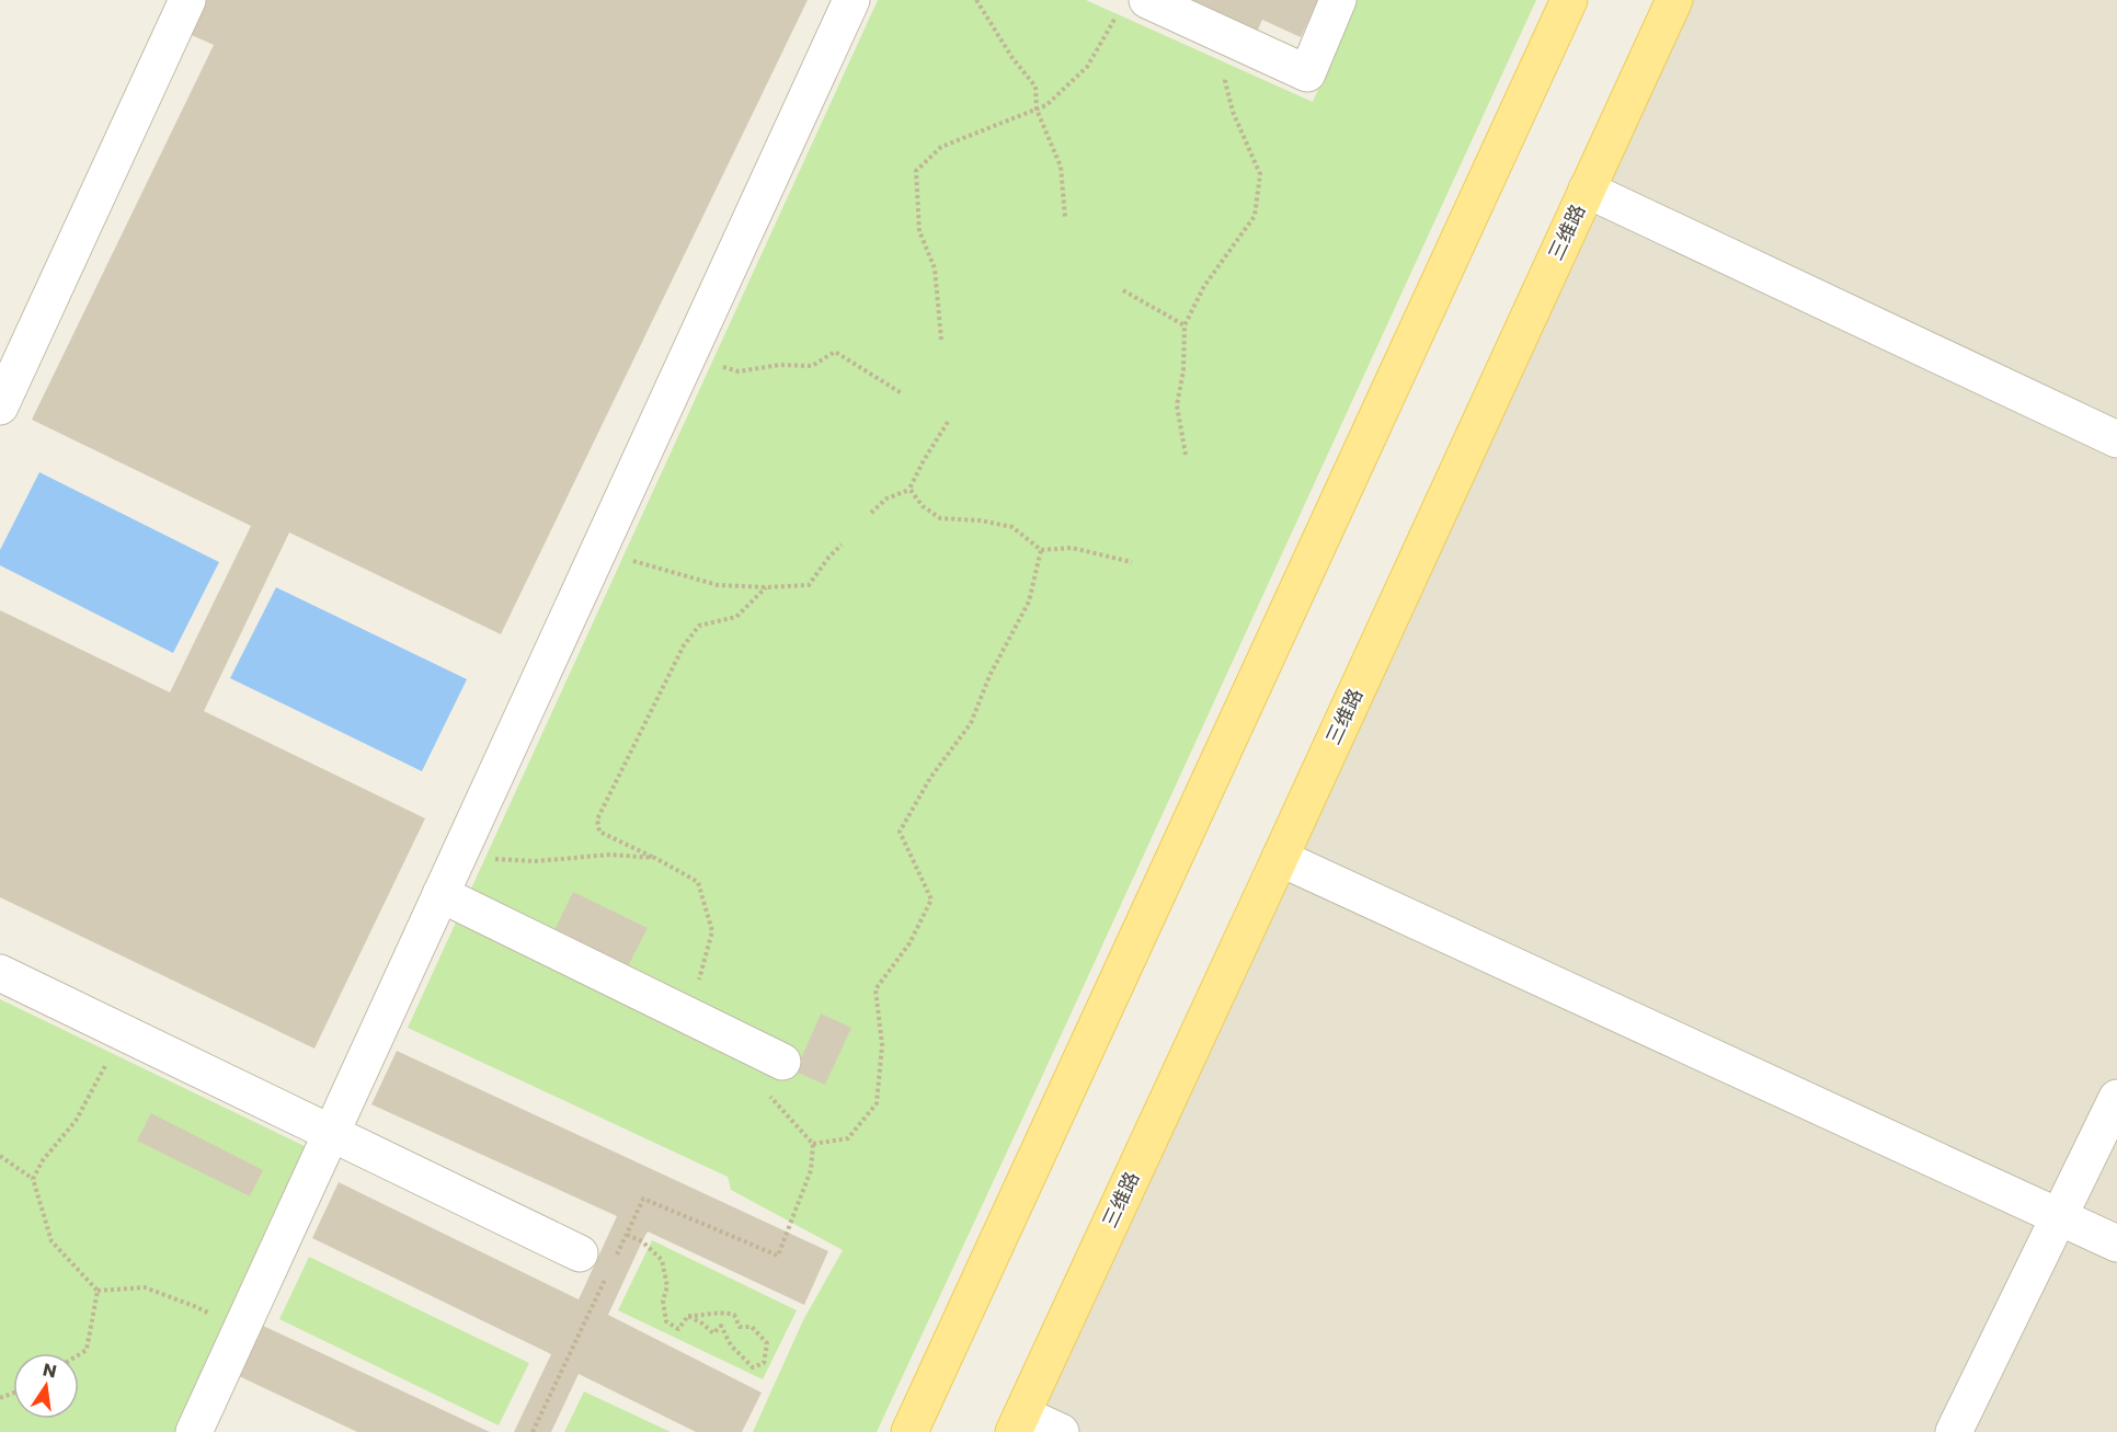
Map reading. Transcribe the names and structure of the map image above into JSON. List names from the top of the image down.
{
  "streets": {
    "main road": ["三维路"]
  },
  "north": "top"
}
